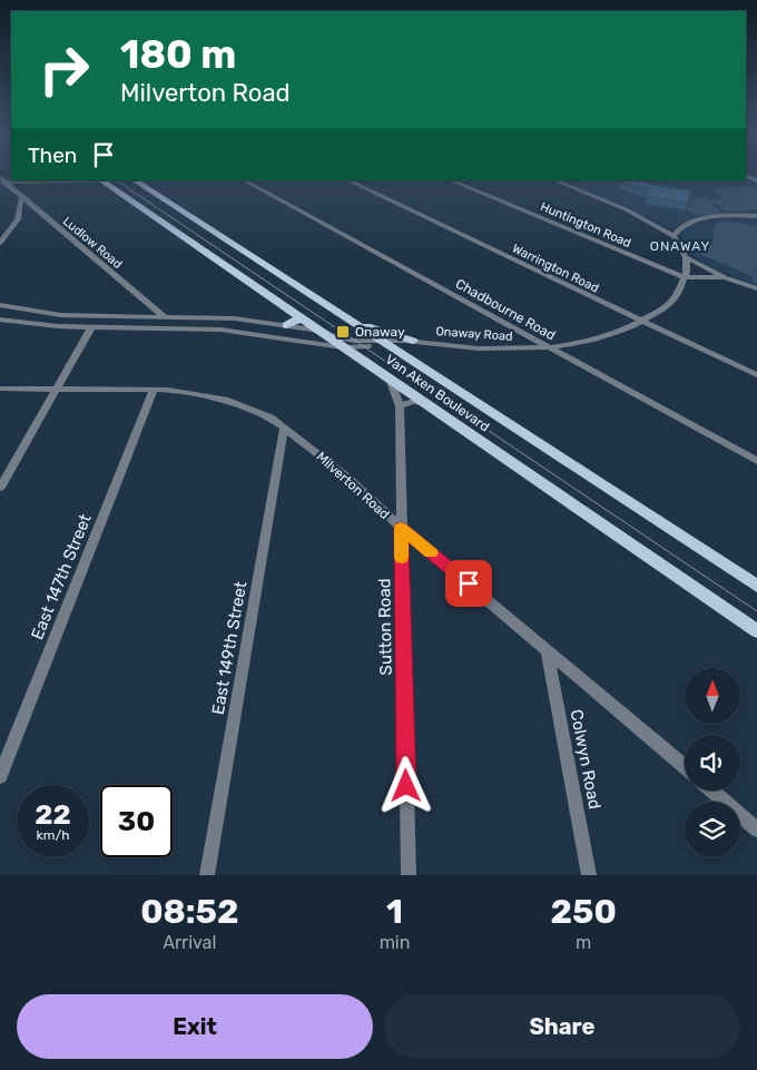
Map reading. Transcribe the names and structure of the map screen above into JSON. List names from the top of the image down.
{
  "streets": {
    "main road": ["Van Aken Boulevard"],
    "street": [
      "Huntington Road",
      "Ludlow Road",
      "Warrington Road",
      "Chadbourne Road",
      "Onaway Road",
      "Milverton Road",
      "East 147th Street",
      "Sutton Road",
      "East 149th Street",
      "Colwyn Road"
    ]
  },
  "crossings": [
    ["Huntington Road", "Onaway Road"],
    ["Ludlow Road", "Onaway Road"],
    ["Warrington Road", "Onaway Road"],
    ["Chadbourne Road", "Onaway Road"],
    ["Onaway Road", "Van Aken Boulevard"],
    ["Van Aken Boulevard", "Sutton Road"],
    ["Milverton Road", "East 147th Street"],
    ["Milverton Road", "Sutton Road"],
    ["Milverton Road", "East 149th Street"],
    ["Milverton Road", "Colwyn Road"]
  ],
  "districts": ["ONAWAY"],
  "places": {
    "transit": ["Onaway"]
  },
  "north": "top",
  "page": {
    "turn": ["180 m", "Milverton Road"],
    "then": "Then",
    "speed": "22 km/h",
    "limit": "30",
    "eta": [
      "08:52",
      "Arrival",
      "1",
      "min",
      "250",
      "m"
    ],
    "buttons": ["Exit", "Share"]
  }
}
